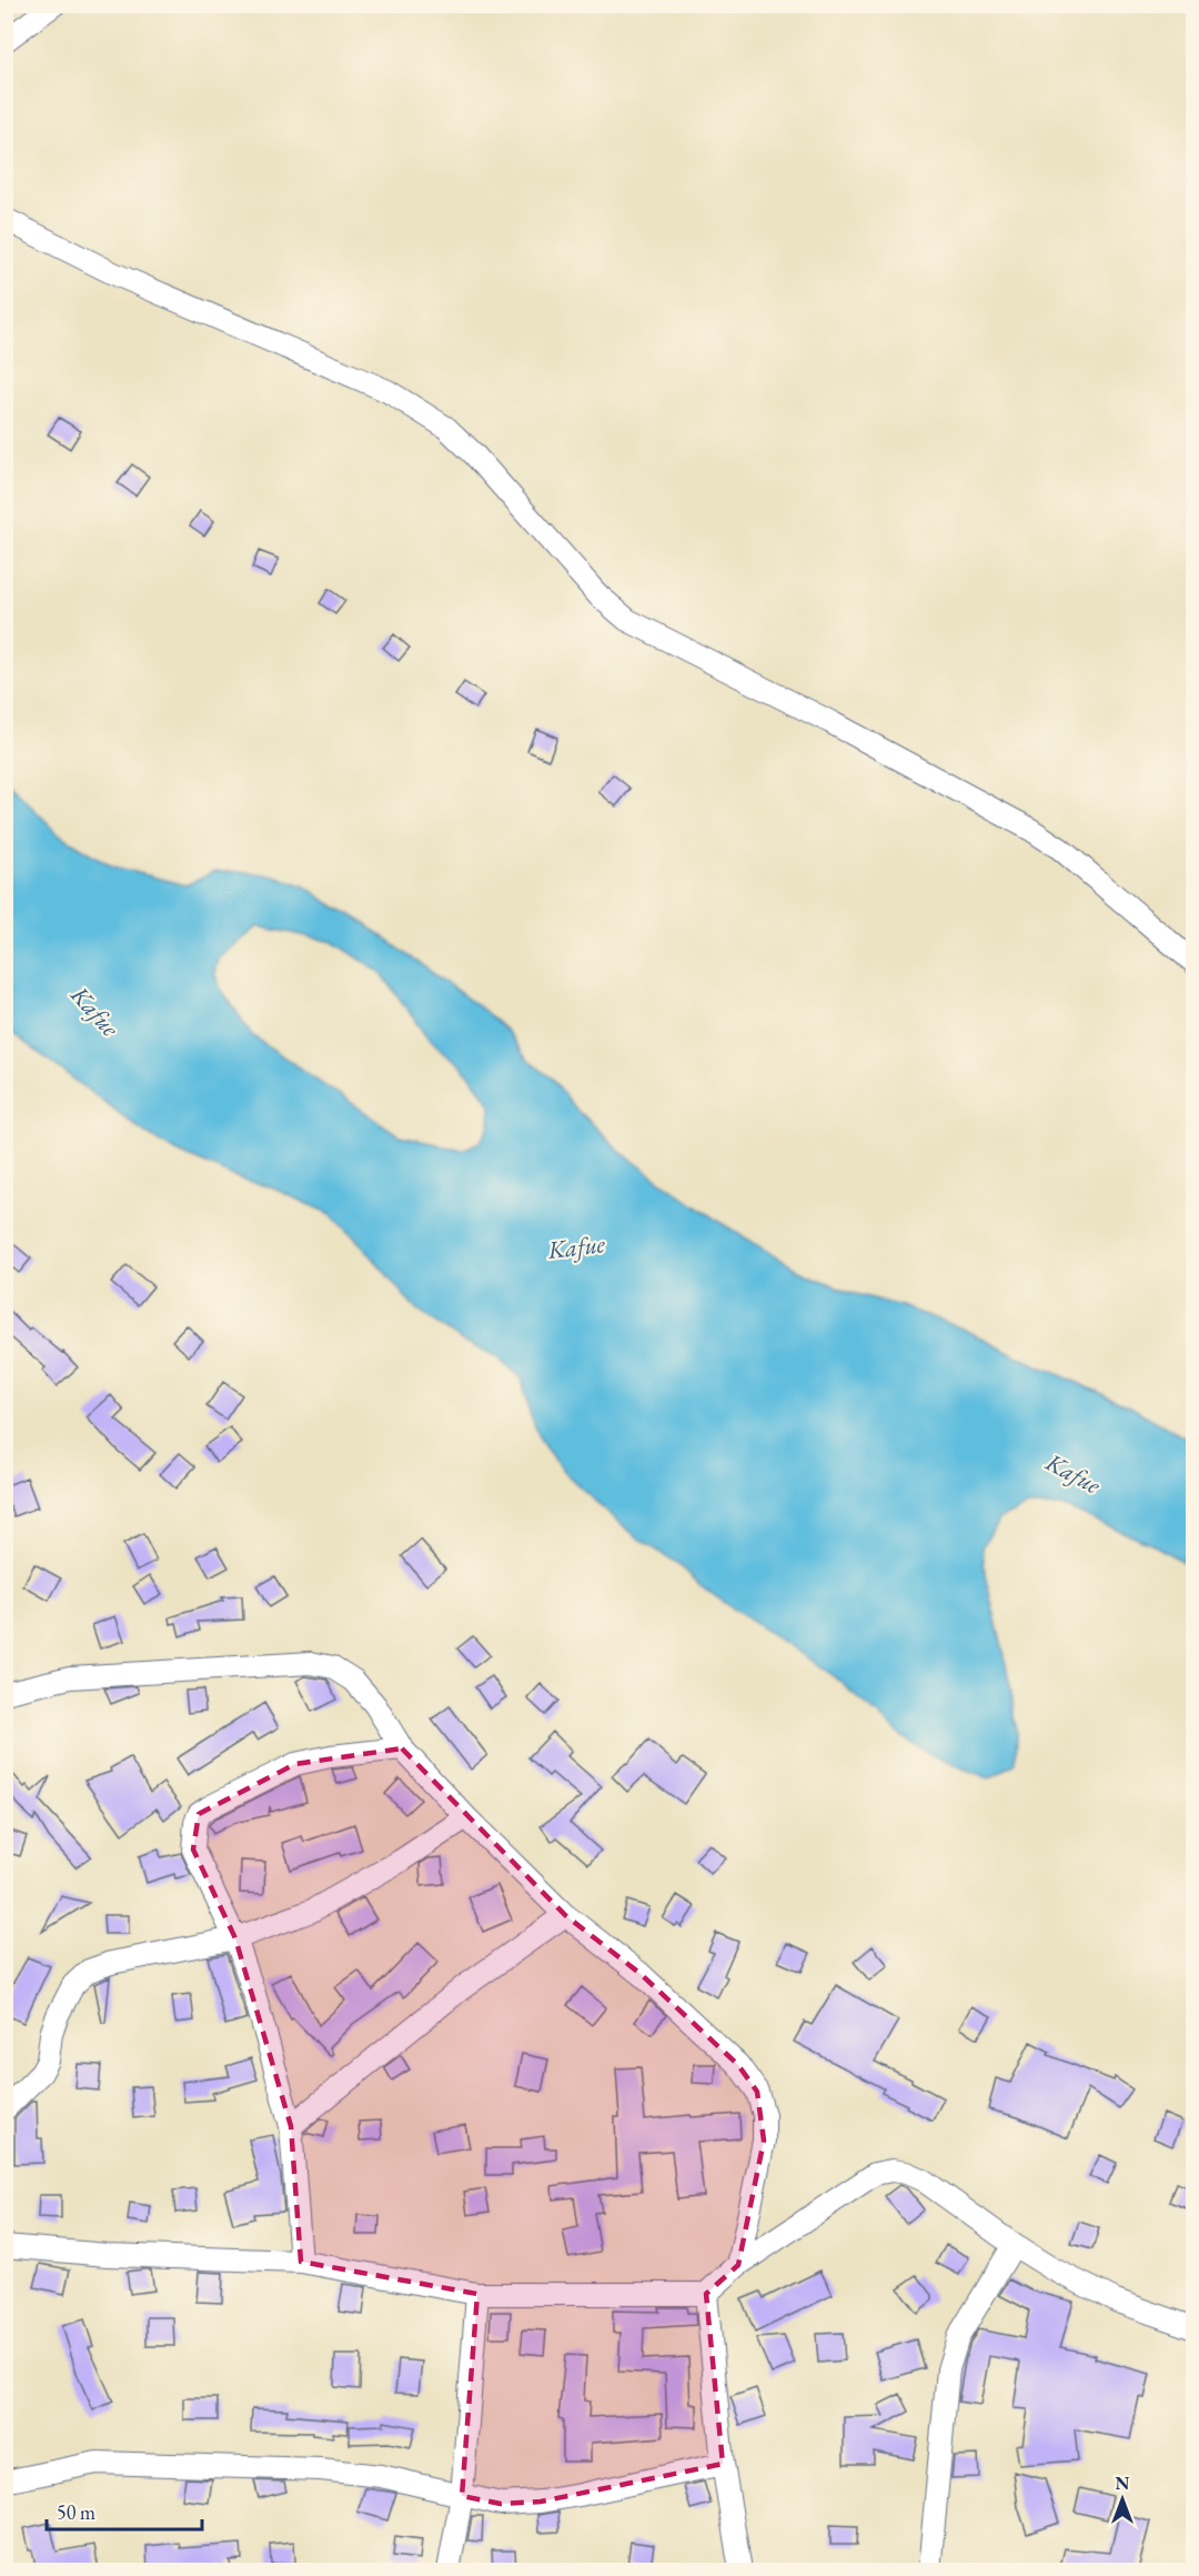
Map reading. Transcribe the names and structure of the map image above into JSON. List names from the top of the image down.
{
  "water": ["Kafue"],
  "scale_bar": "50 m",
  "north": "top"
}
